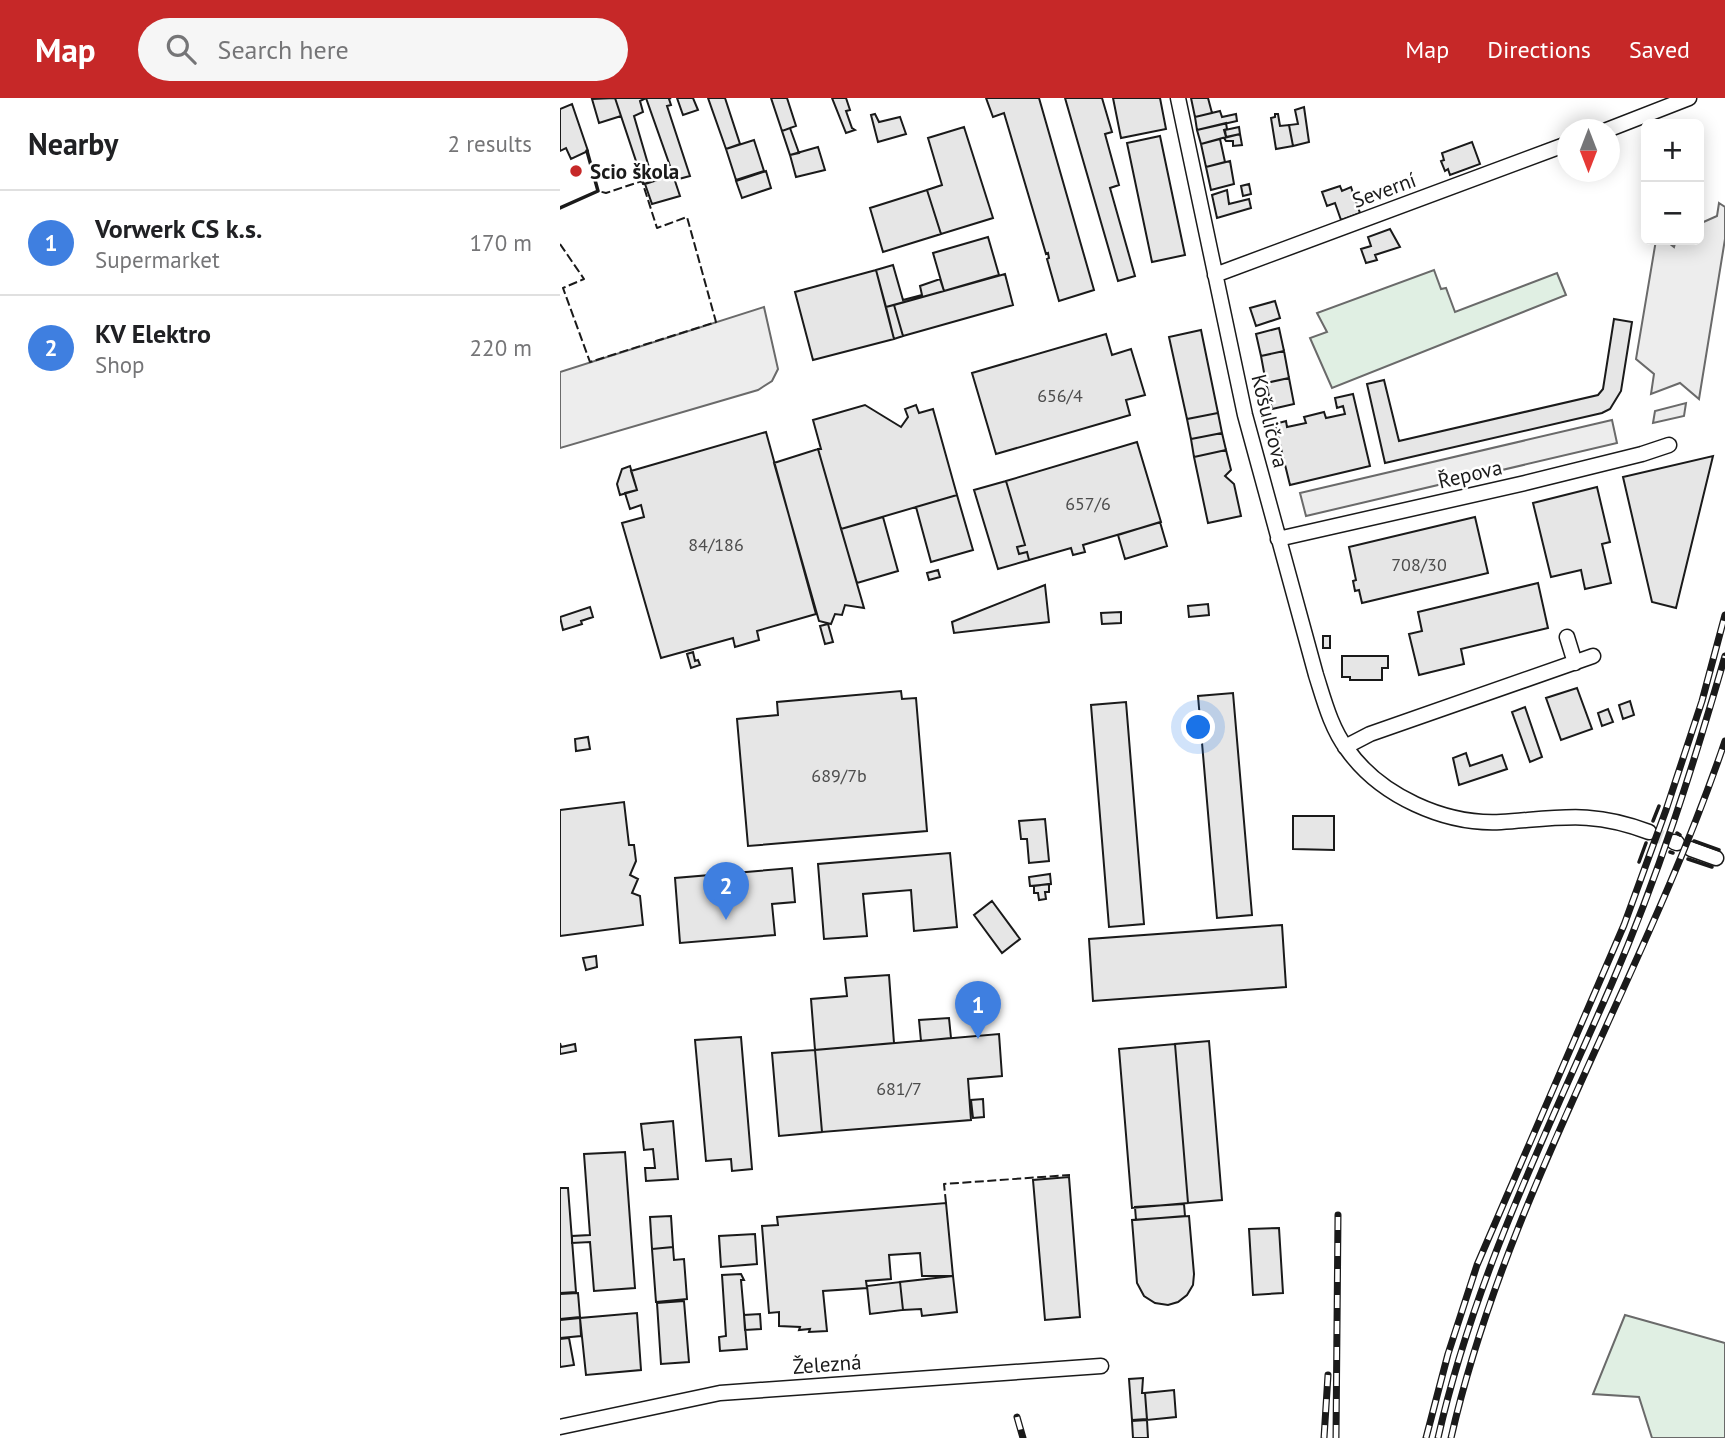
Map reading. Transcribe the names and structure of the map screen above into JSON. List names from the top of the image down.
{
  "streets": {
    "street": [
      "Severní",
      "Košuličova",
      "Řepova",
      "Železná"
    ]
  },
  "crossings": [
    ["Severní", "Košuličova"],
    ["Košuličova", "Řepova"]
  ],
  "places": ["Scio škola"],
  "house_numbers": [
    "656/4",
    "657/6",
    "84/186",
    "708/30",
    "689/7b",
    "681/7"
  ],
  "north": "bottom",
  "page": {
    "header": "Map",
    "search": "Search here",
    "nav": ["Map", "Directions", "Saved"],
    "heading": ["Nearby", "2 results"],
    "map_buttons": ["+", "−"],
    "list": [
      {
        "mark": "1",
        "name": "Vorwerk CS k.s.",
        "note": "Supermarket",
        "value": "170 m"
      },
      {
        "mark": "2",
        "name": "KV Elektro",
        "note": "Shop",
        "value": "220 m"
      }
    ],
    "pins": ["2", "1"]
  }
}
